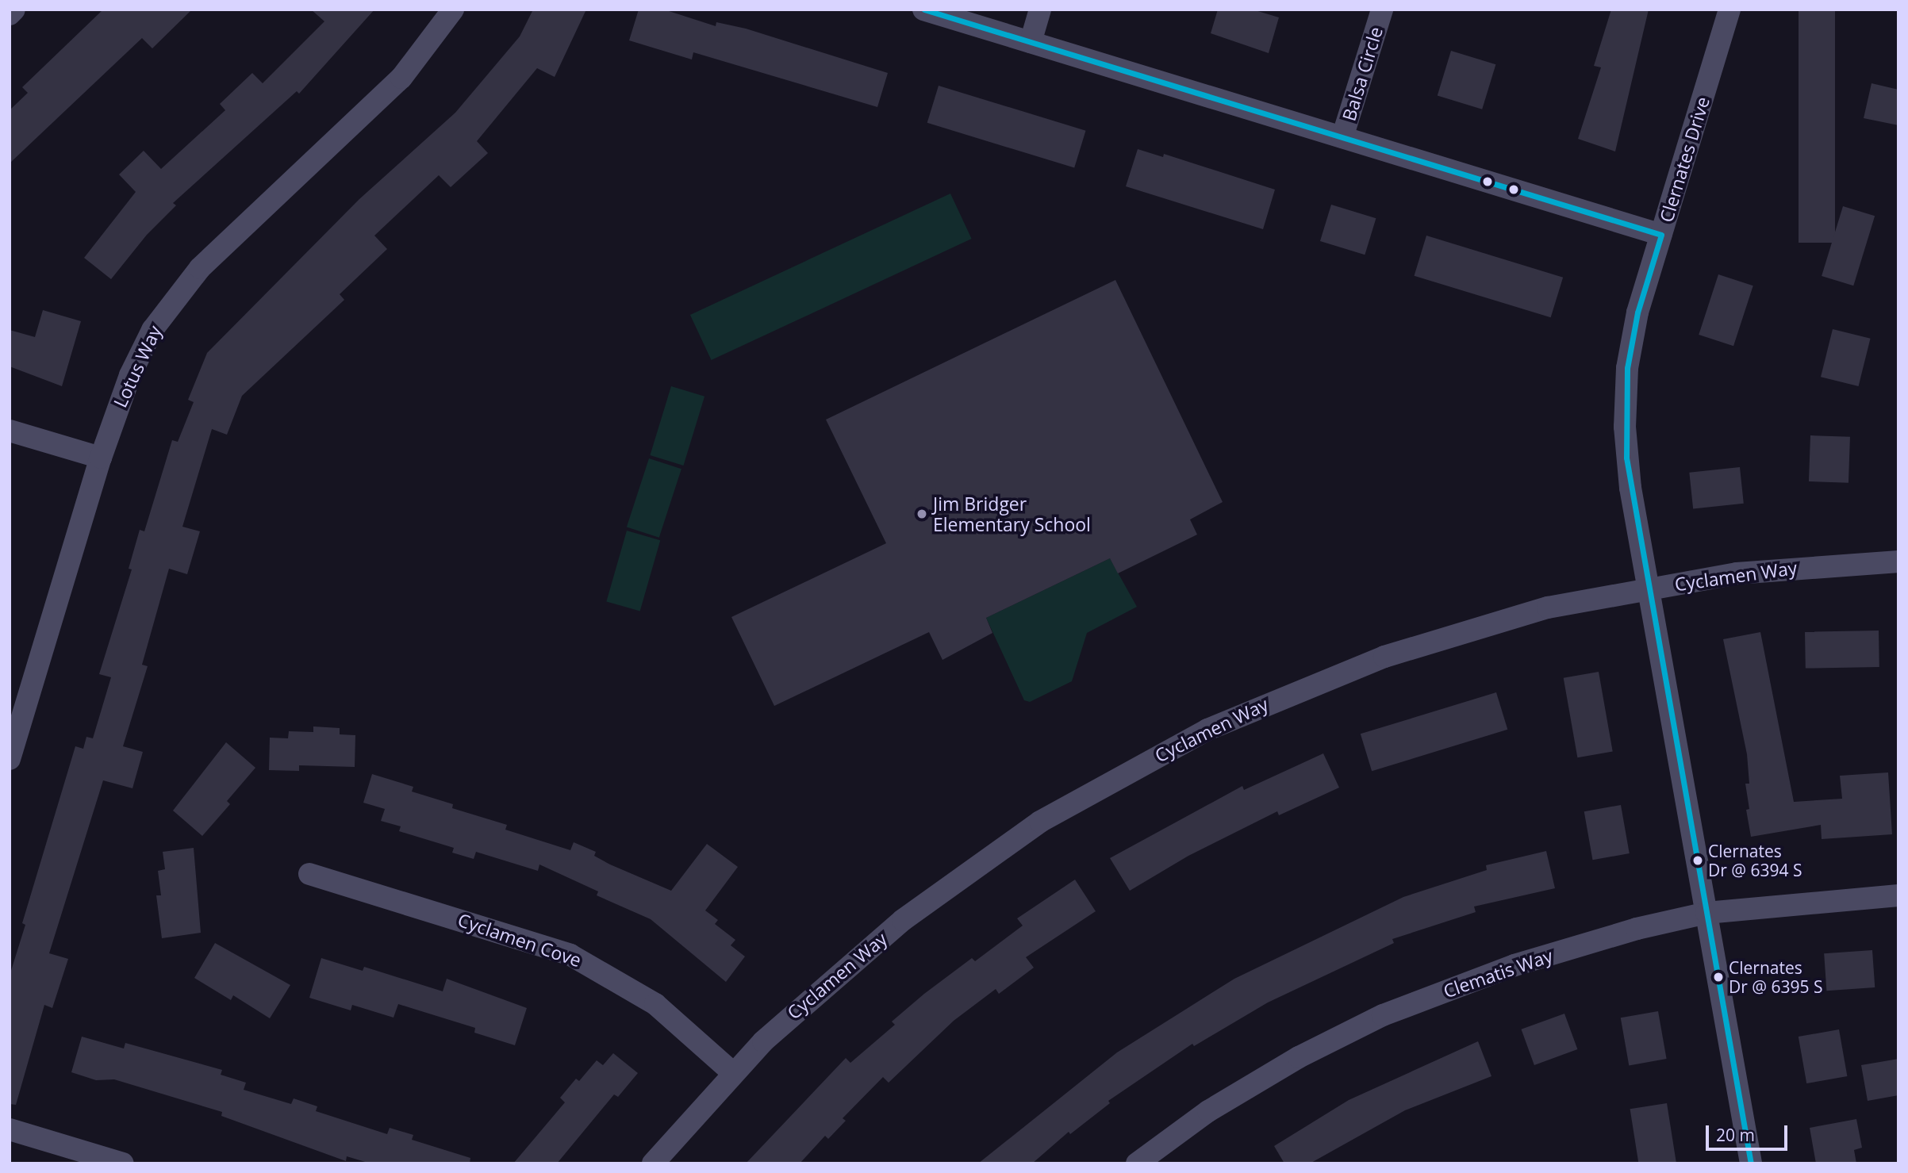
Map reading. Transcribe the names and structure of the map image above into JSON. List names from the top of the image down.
{
  "streets": {
    "street": [
      "Balsa Circle",
      "Clernates Drive",
      "Lotus Way",
      "Cyclamen Way",
      "Cyclamen Cove",
      "Clematis Way"
    ]
  },
  "crossings": [
    ["Clernates Drive", "Cyclamen Way"],
    ["Clernates Drive", "Clematis Way"],
    ["Cyclamen Way", "Cyclamen Cove"]
  ],
  "places": ["Jim Bridger Elementary School", "Clernates Dr @ 6394 S", "Clernates Dr @ 6395 S"],
  "scale_bar": "20 m"
}
